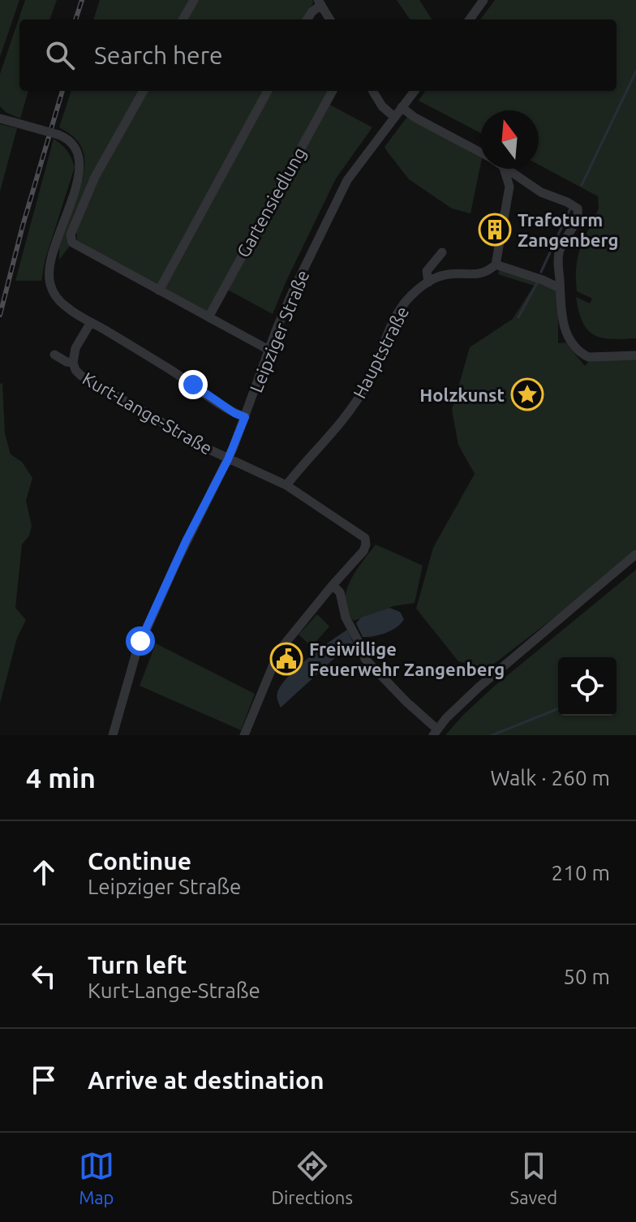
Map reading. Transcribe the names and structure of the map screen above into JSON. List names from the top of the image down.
{
  "streets": {
    "street": [
      "Gartensiedlung",
      "Leipziger Straße",
      "Hauptstraße",
      "Kurt-Lange-Straße"
    ]
  },
  "crossings": [
    ["Leipziger Straße", "Kurt-Lange-Straße"],
    ["Hauptstraße", "Kurt-Lange-Straße"]
  ],
  "places": {
    "building": ["Trafoturm Zangenberg"],
    "place": ["Holzkunst"],
    "public building": ["Freiwillige Feuerwehr Zangenberg"]
  },
  "north": "top",
  "page": {
    "search": "Search here",
    "heading": ["4 min", "Walk · 260 m"],
    "list": [
      ["Continue", "Leipziger Straße", "210 m"],
      ["Turn left", "Kurt-Lange-Straße", "50 m"],
      "Arrive at destination"
    ],
    "nav": ["Map", "Directions", "Saved"]
  }
}
